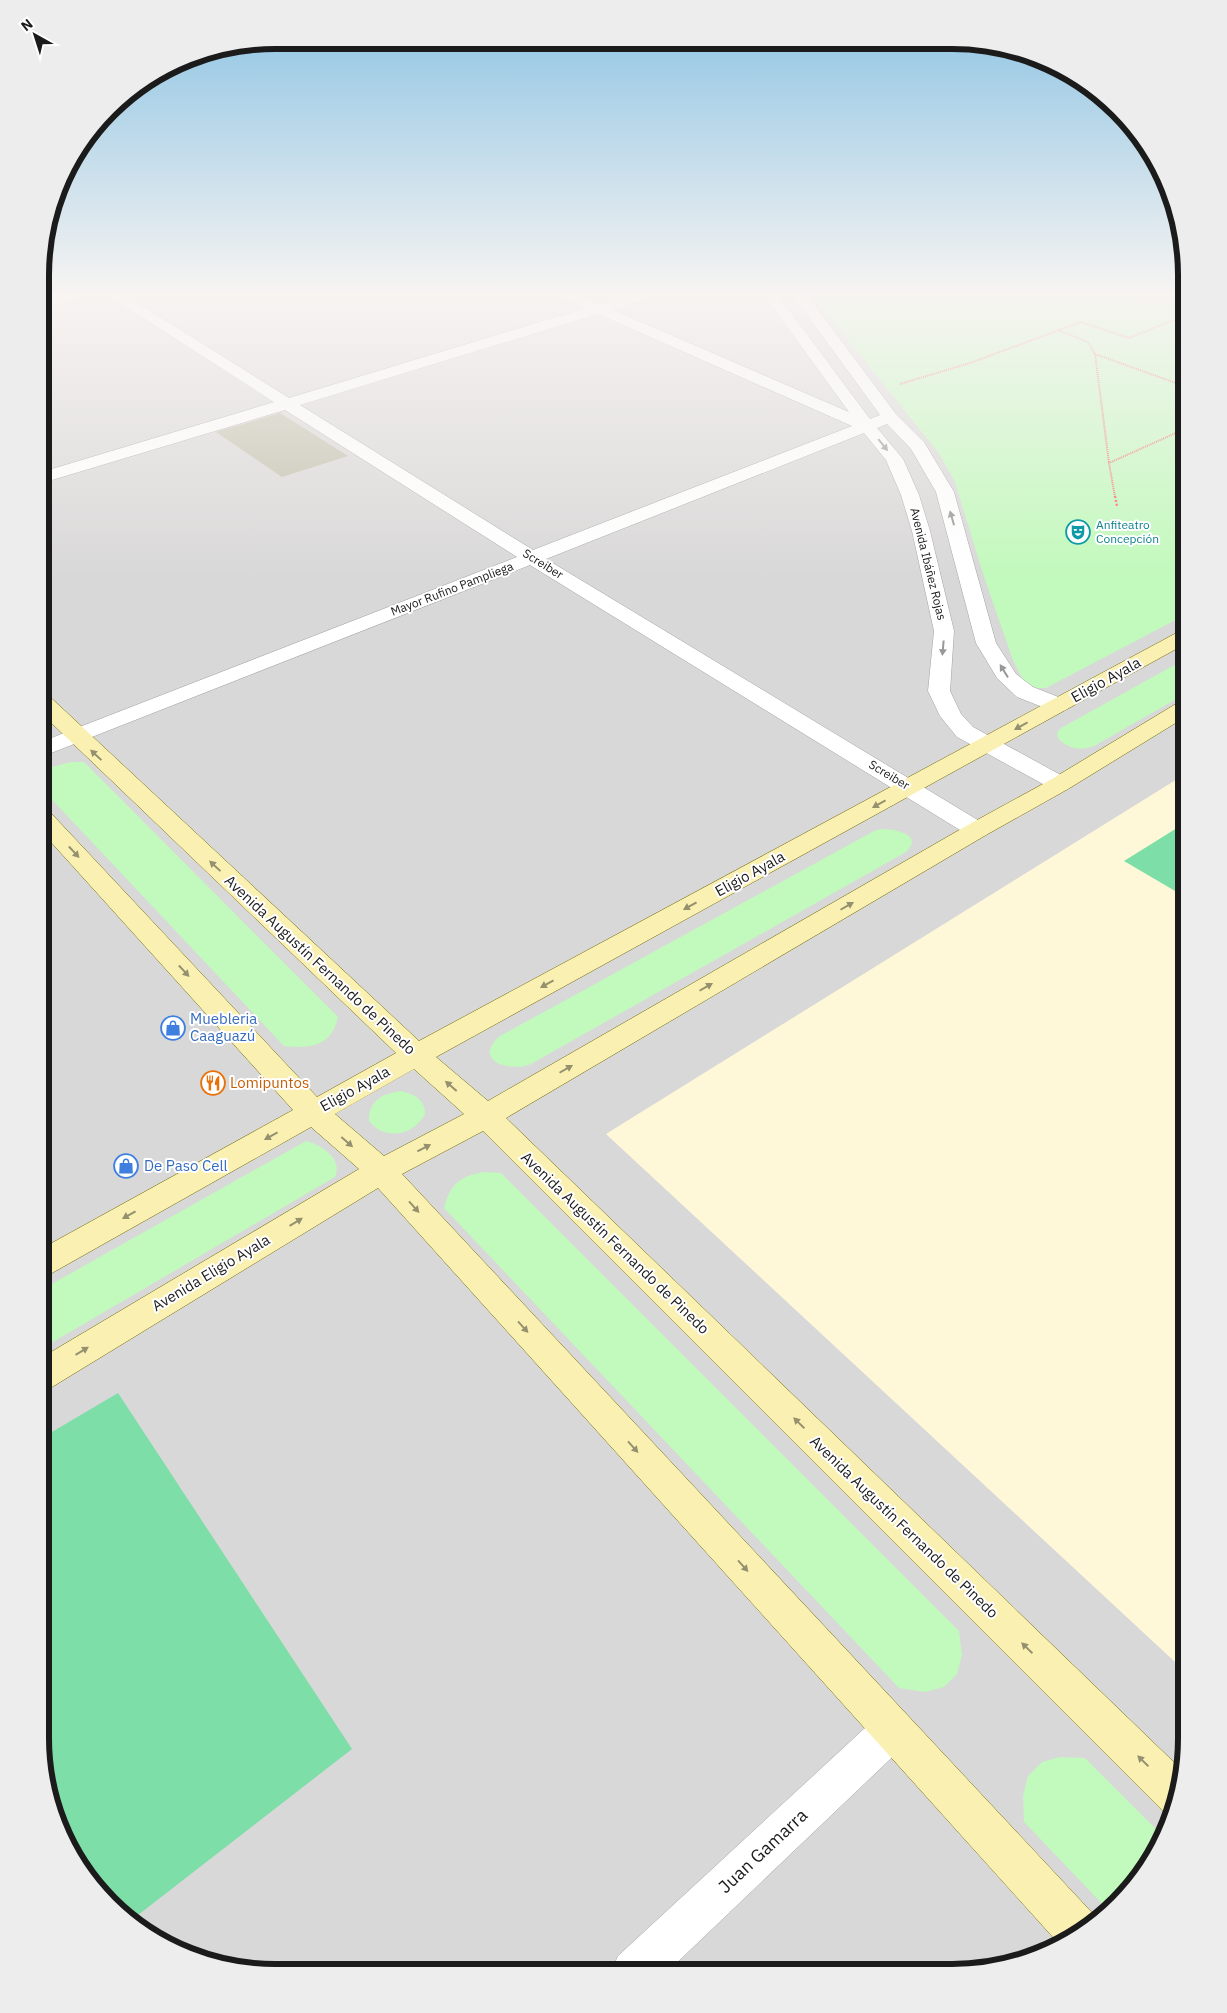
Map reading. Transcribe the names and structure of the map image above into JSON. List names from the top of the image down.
{
  "streets": {
    "street": [
      "Screiber",
      "Avenida Ibáñez Rojas",
      "Mayor Rufino Pampliega",
      "Eligio Ayala",
      "Avenida Augustín Fernando de Pinedo",
      "Avenida Eligio Ayala",
      "Juan Gamarra"
    ]
  },
  "crossings": [
    ["Screiber", "Mayor Rufino Pampliega"],
    ["Screiber", "Eligio Ayala"],
    ["Avenida Ibáñez Rojas", "Mayor Rufino Pampliega"],
    ["Avenida Ibáñez Rojas", "Eligio Ayala"],
    ["Mayor Rufino Pampliega", "Avenida Augustín Fernando de Pinedo"],
    ["Eligio Ayala", "Avenida Augustín Fernando de Pinedo"]
  ],
  "places": {
    "theatre": ["Anfiteatro Concepción"],
    "shop": ["Muebleria Caaguazú", "De Paso Cell"],
    "restaurant": ["Lomipuntos"]
  },
  "north": "top left"
}
